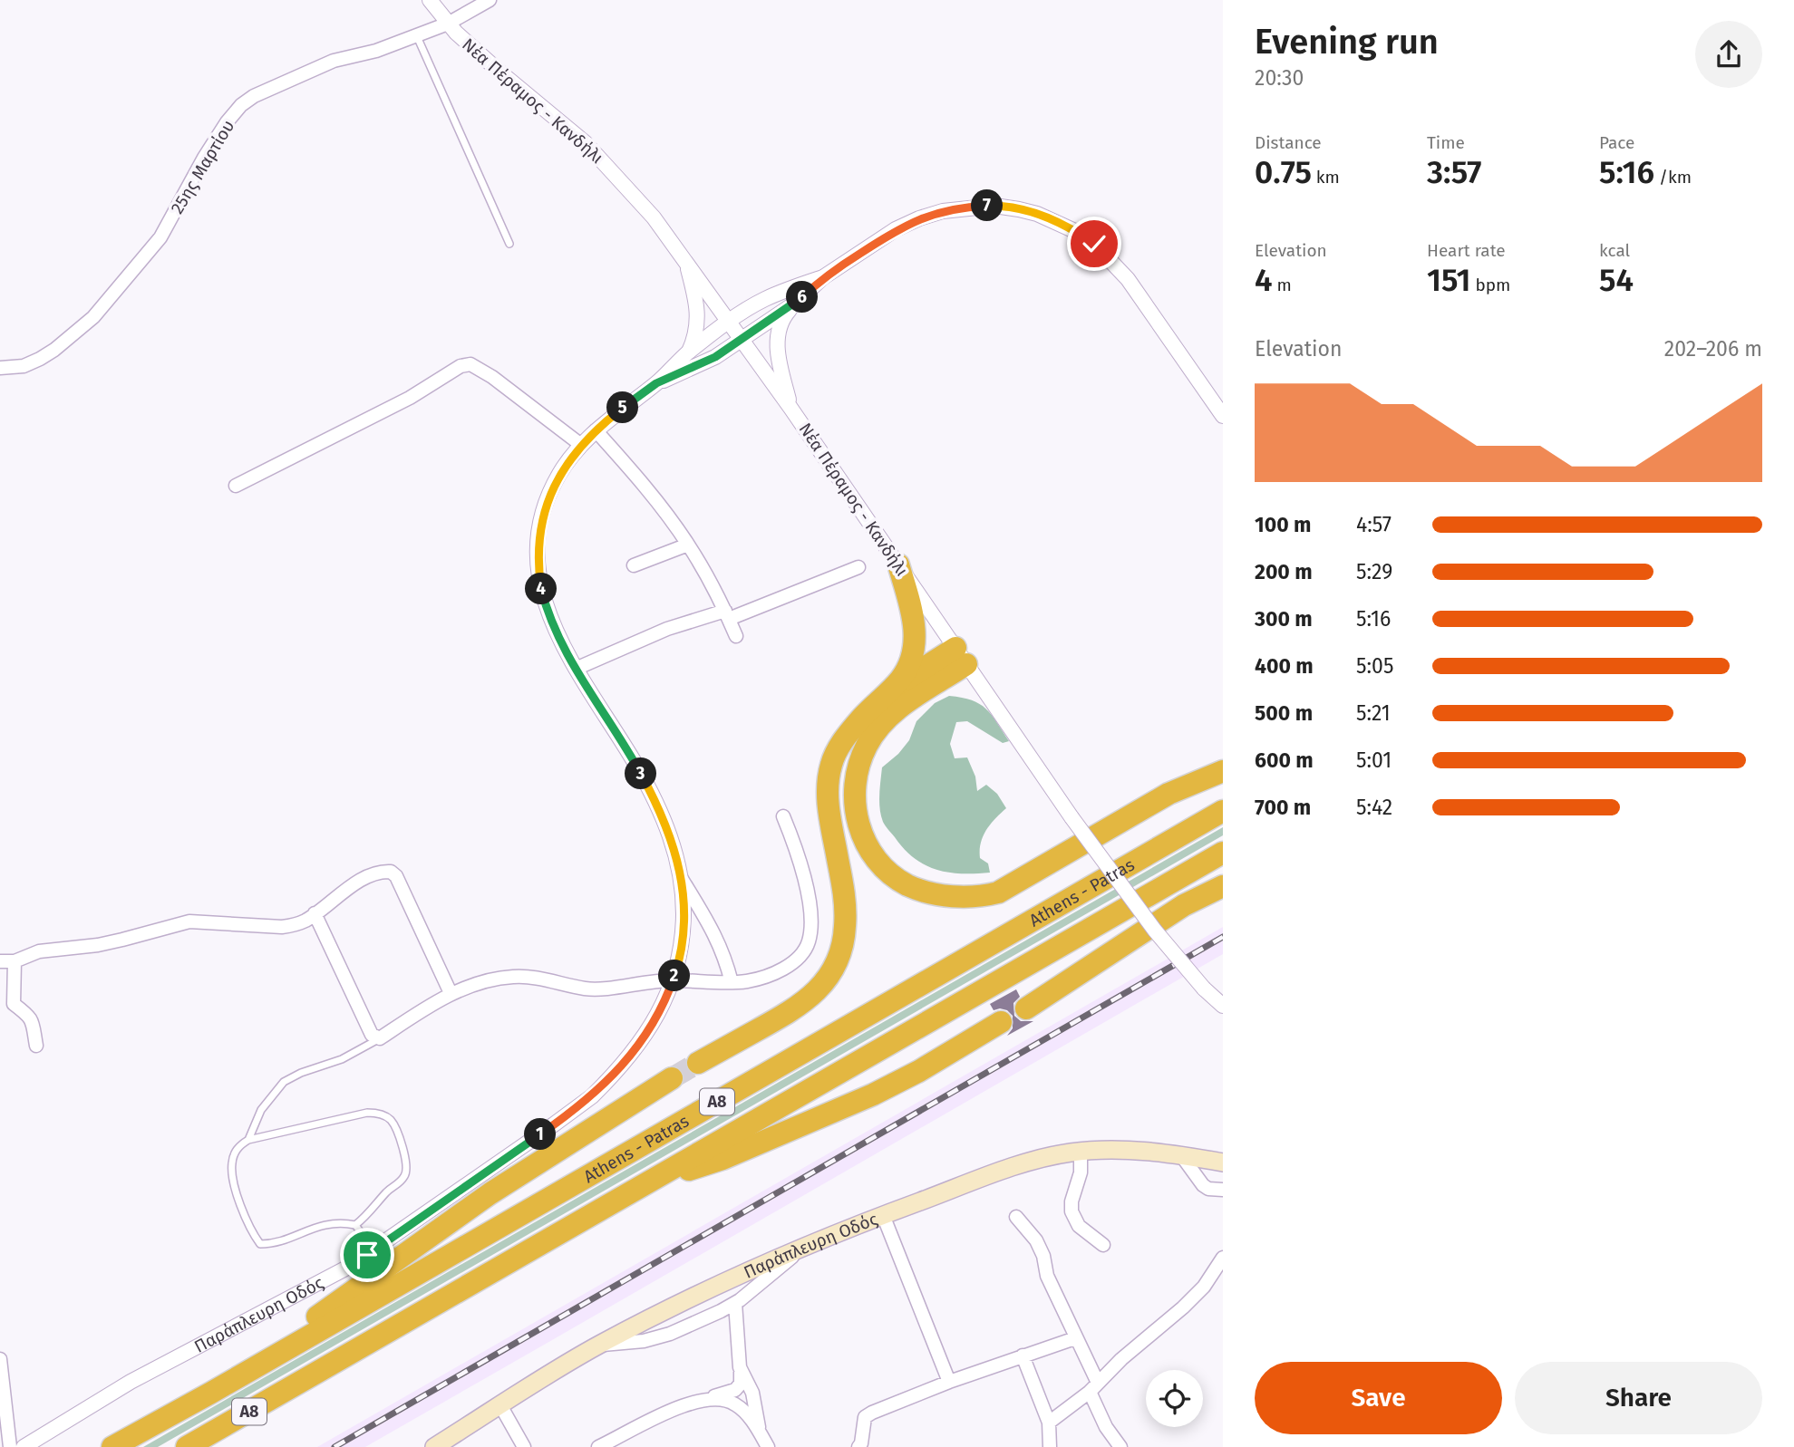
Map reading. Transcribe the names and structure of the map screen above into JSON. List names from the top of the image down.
{
  "streets": {
    "highway": ["Athens - Patras", "Α8"],
    "main road": ["Παράπλευρη Οδός"],
    "street": ["Νέα Πέραμος - Κανδήλι", "25ης Μαρτίου"]
  },
  "crossings": [
    ["Νέα Πέραμος - Κανδήλι", "25ης Μαρτίου"],
    ["Νέα Πέραμος - Κανδήλι", "Παράπλευρη Οδός"]
  ],
  "page": {
    "heading": ["Evening run", "20:30"],
    "stats": [
      ["Distance", "0.75 km"],
      ["Time", "3:57"],
      ["Pace", "5:16 /km"],
      ["Elevation", "4 m"],
      ["Heart rate", "151 bpm"],
      ["kcal", "54"]
    ],
    "pins": [
      "7",
      "6",
      "5",
      "4",
      "3",
      "2",
      "1"
    ],
    "chart": ["Elevation", "202–206 m"],
    "list": [
      {
        "name": "100 m",
        "note": "4:57"
      },
      {
        "name": "200 m",
        "note": "5:29"
      },
      {
        "name": "300 m",
        "note": "5:16"
      },
      {
        "name": "400 m",
        "note": "5:05"
      },
      {
        "name": "500 m",
        "note": "5:21"
      },
      {
        "name": "600 m",
        "note": "5:01"
      },
      {
        "name": "700 m",
        "note": "5:42"
      }
    ],
    "buttons": ["Save", "Share"]
  }
}
